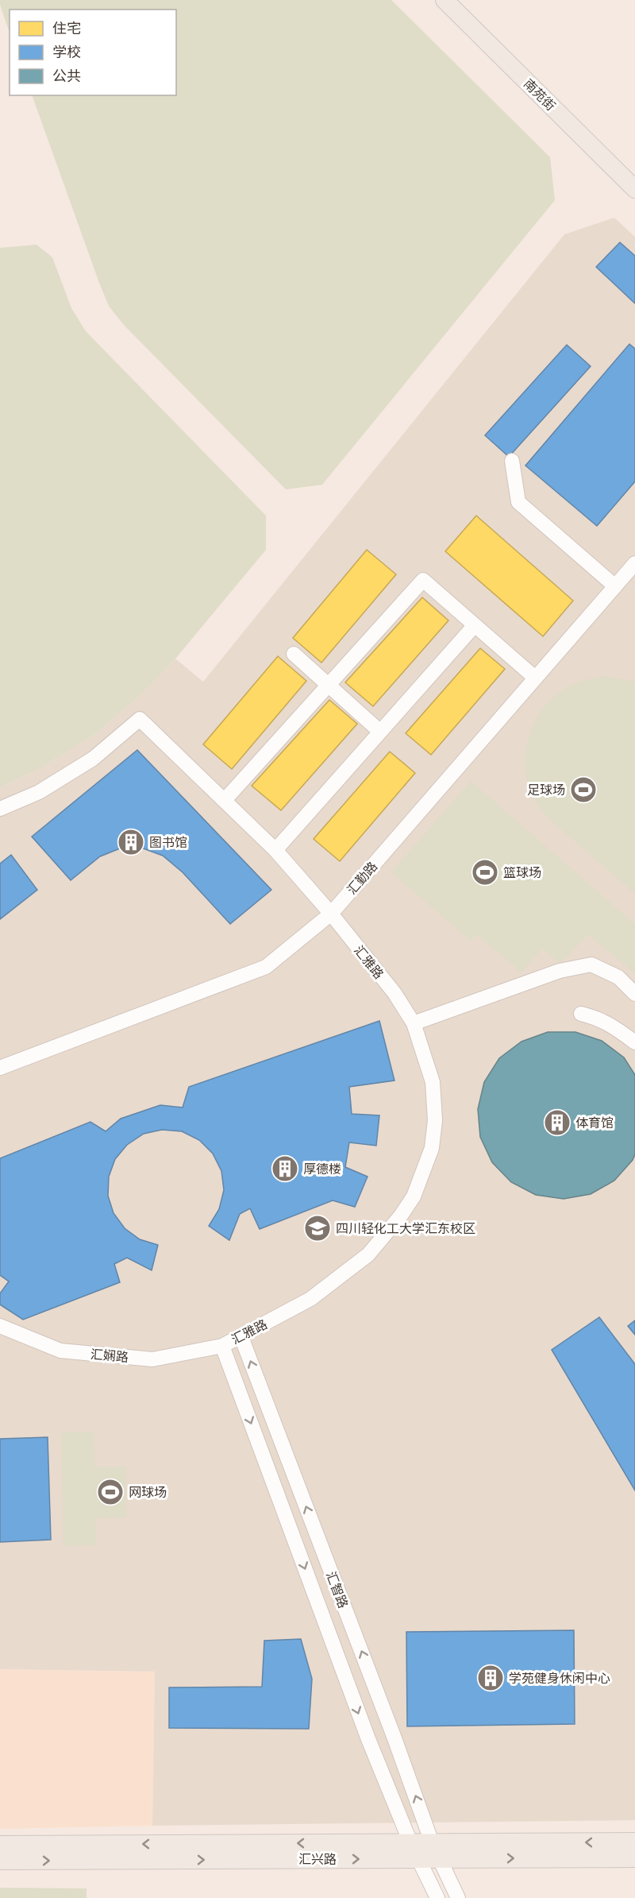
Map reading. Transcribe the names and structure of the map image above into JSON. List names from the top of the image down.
{
  "streets": {
    "main road": ["南苑街", "汇兴路"],
    "street": [
      "汇勤路",
      "汇雅路",
      "汇娴路",
      "汇智路"
    ]
  },
  "crossings": [
    ["汇勤路", "汇雅路"],
    ["汇雅路", "汇娴路"],
    ["汇雅路", "汇智路"],
    ["汇娴路", "汇智路"],
    ["汇智路", "汇兴路"]
  ],
  "places": {
    "sports": ["足球场", "篮球场", "网球场"],
    "building": [
      "图书馆",
      "体育馆",
      "厚德楼",
      "学苑健身休闲中心"
    ],
    "school or university": ["四川轻化工大学汇东校区"]
  },
  "legend": ["住宅", "学校", "公共"]
}
